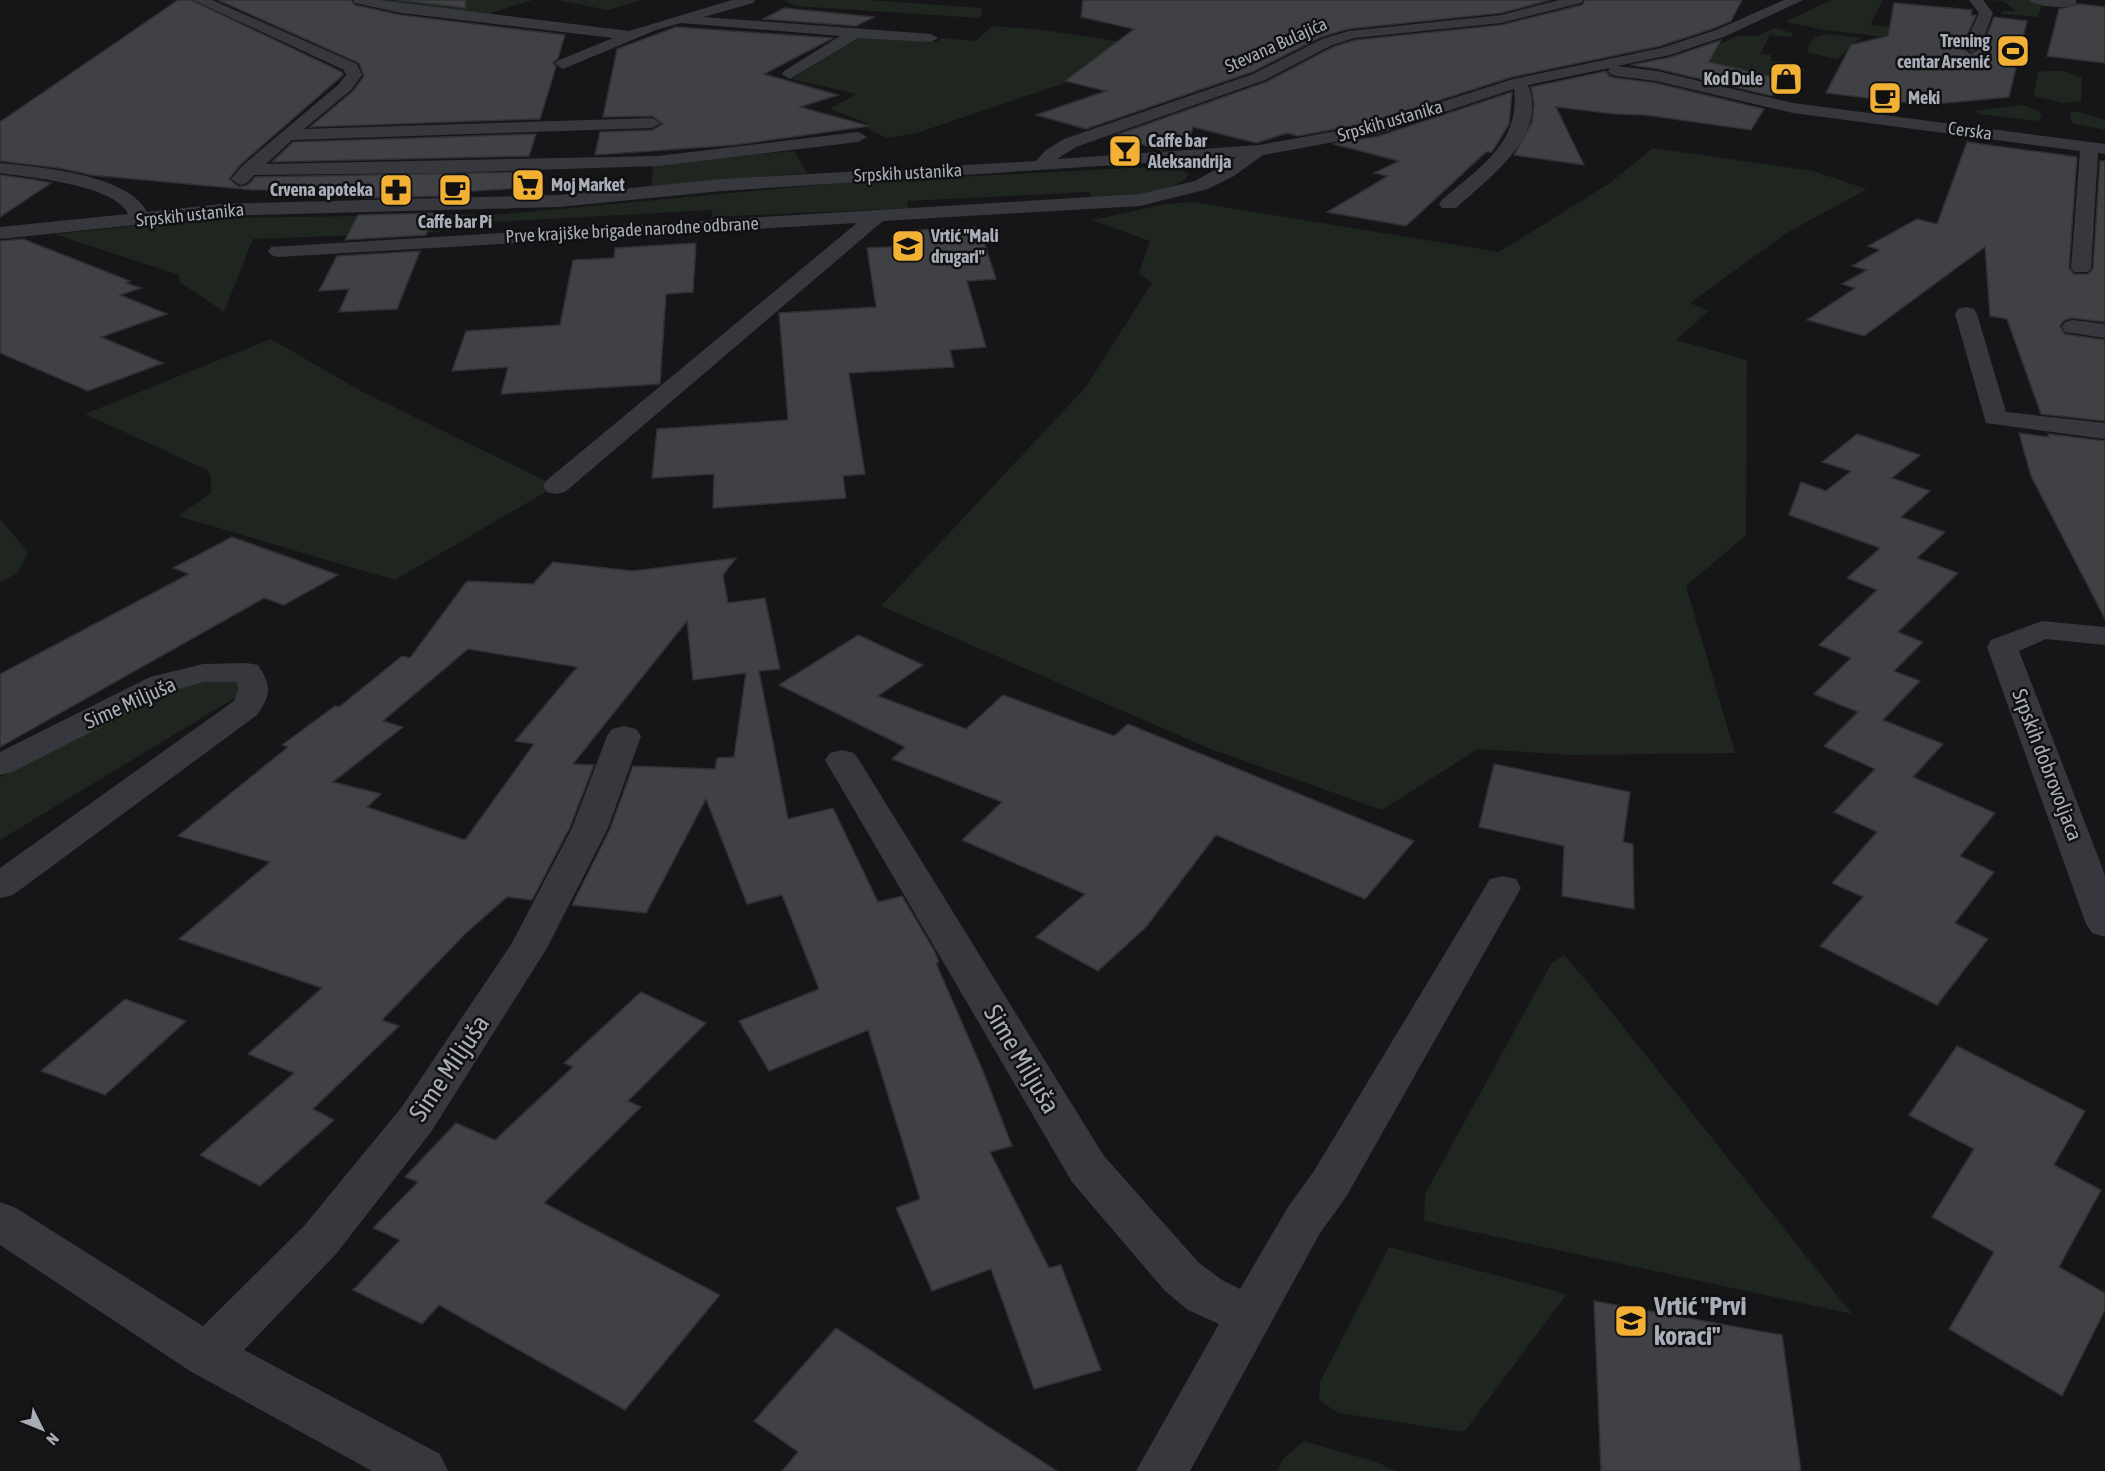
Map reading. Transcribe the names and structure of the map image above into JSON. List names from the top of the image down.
{
  "streets": {
    "street": [
      "Stevana Bulajića",
      "Srpskih ustanika",
      "Cerska",
      "Prve krajiške brigade narodne odbrane",
      "Sime Miljuša",
      "Srpskih dobrovoljaca"
    ]
  },
  "crossings": [
    ["Stevana Bulajića", "Srpskih ustanika"],
    ["Srpskih ustanika", "Cerska"],
    ["Srpskih ustanika", "Prve krajiške brigade narodne odbrane"]
  ],
  "places": {
    "sports": ["Trening centar Arsenić"],
    "shop": ["Kod Dule"],
    "cafe": ["Meki", "Caffe bar Pi"],
    "bar": ["Caffe bar Aleksandrija"],
    "supermarket": ["Moj Market"],
    "pharmacy": ["Crvena apoteka"],
    "school or university": ["Vrtić \"Mali drugari\"", "Vrtić \"Prvi koraci\""]
  },
  "north": "bottom right"
}
